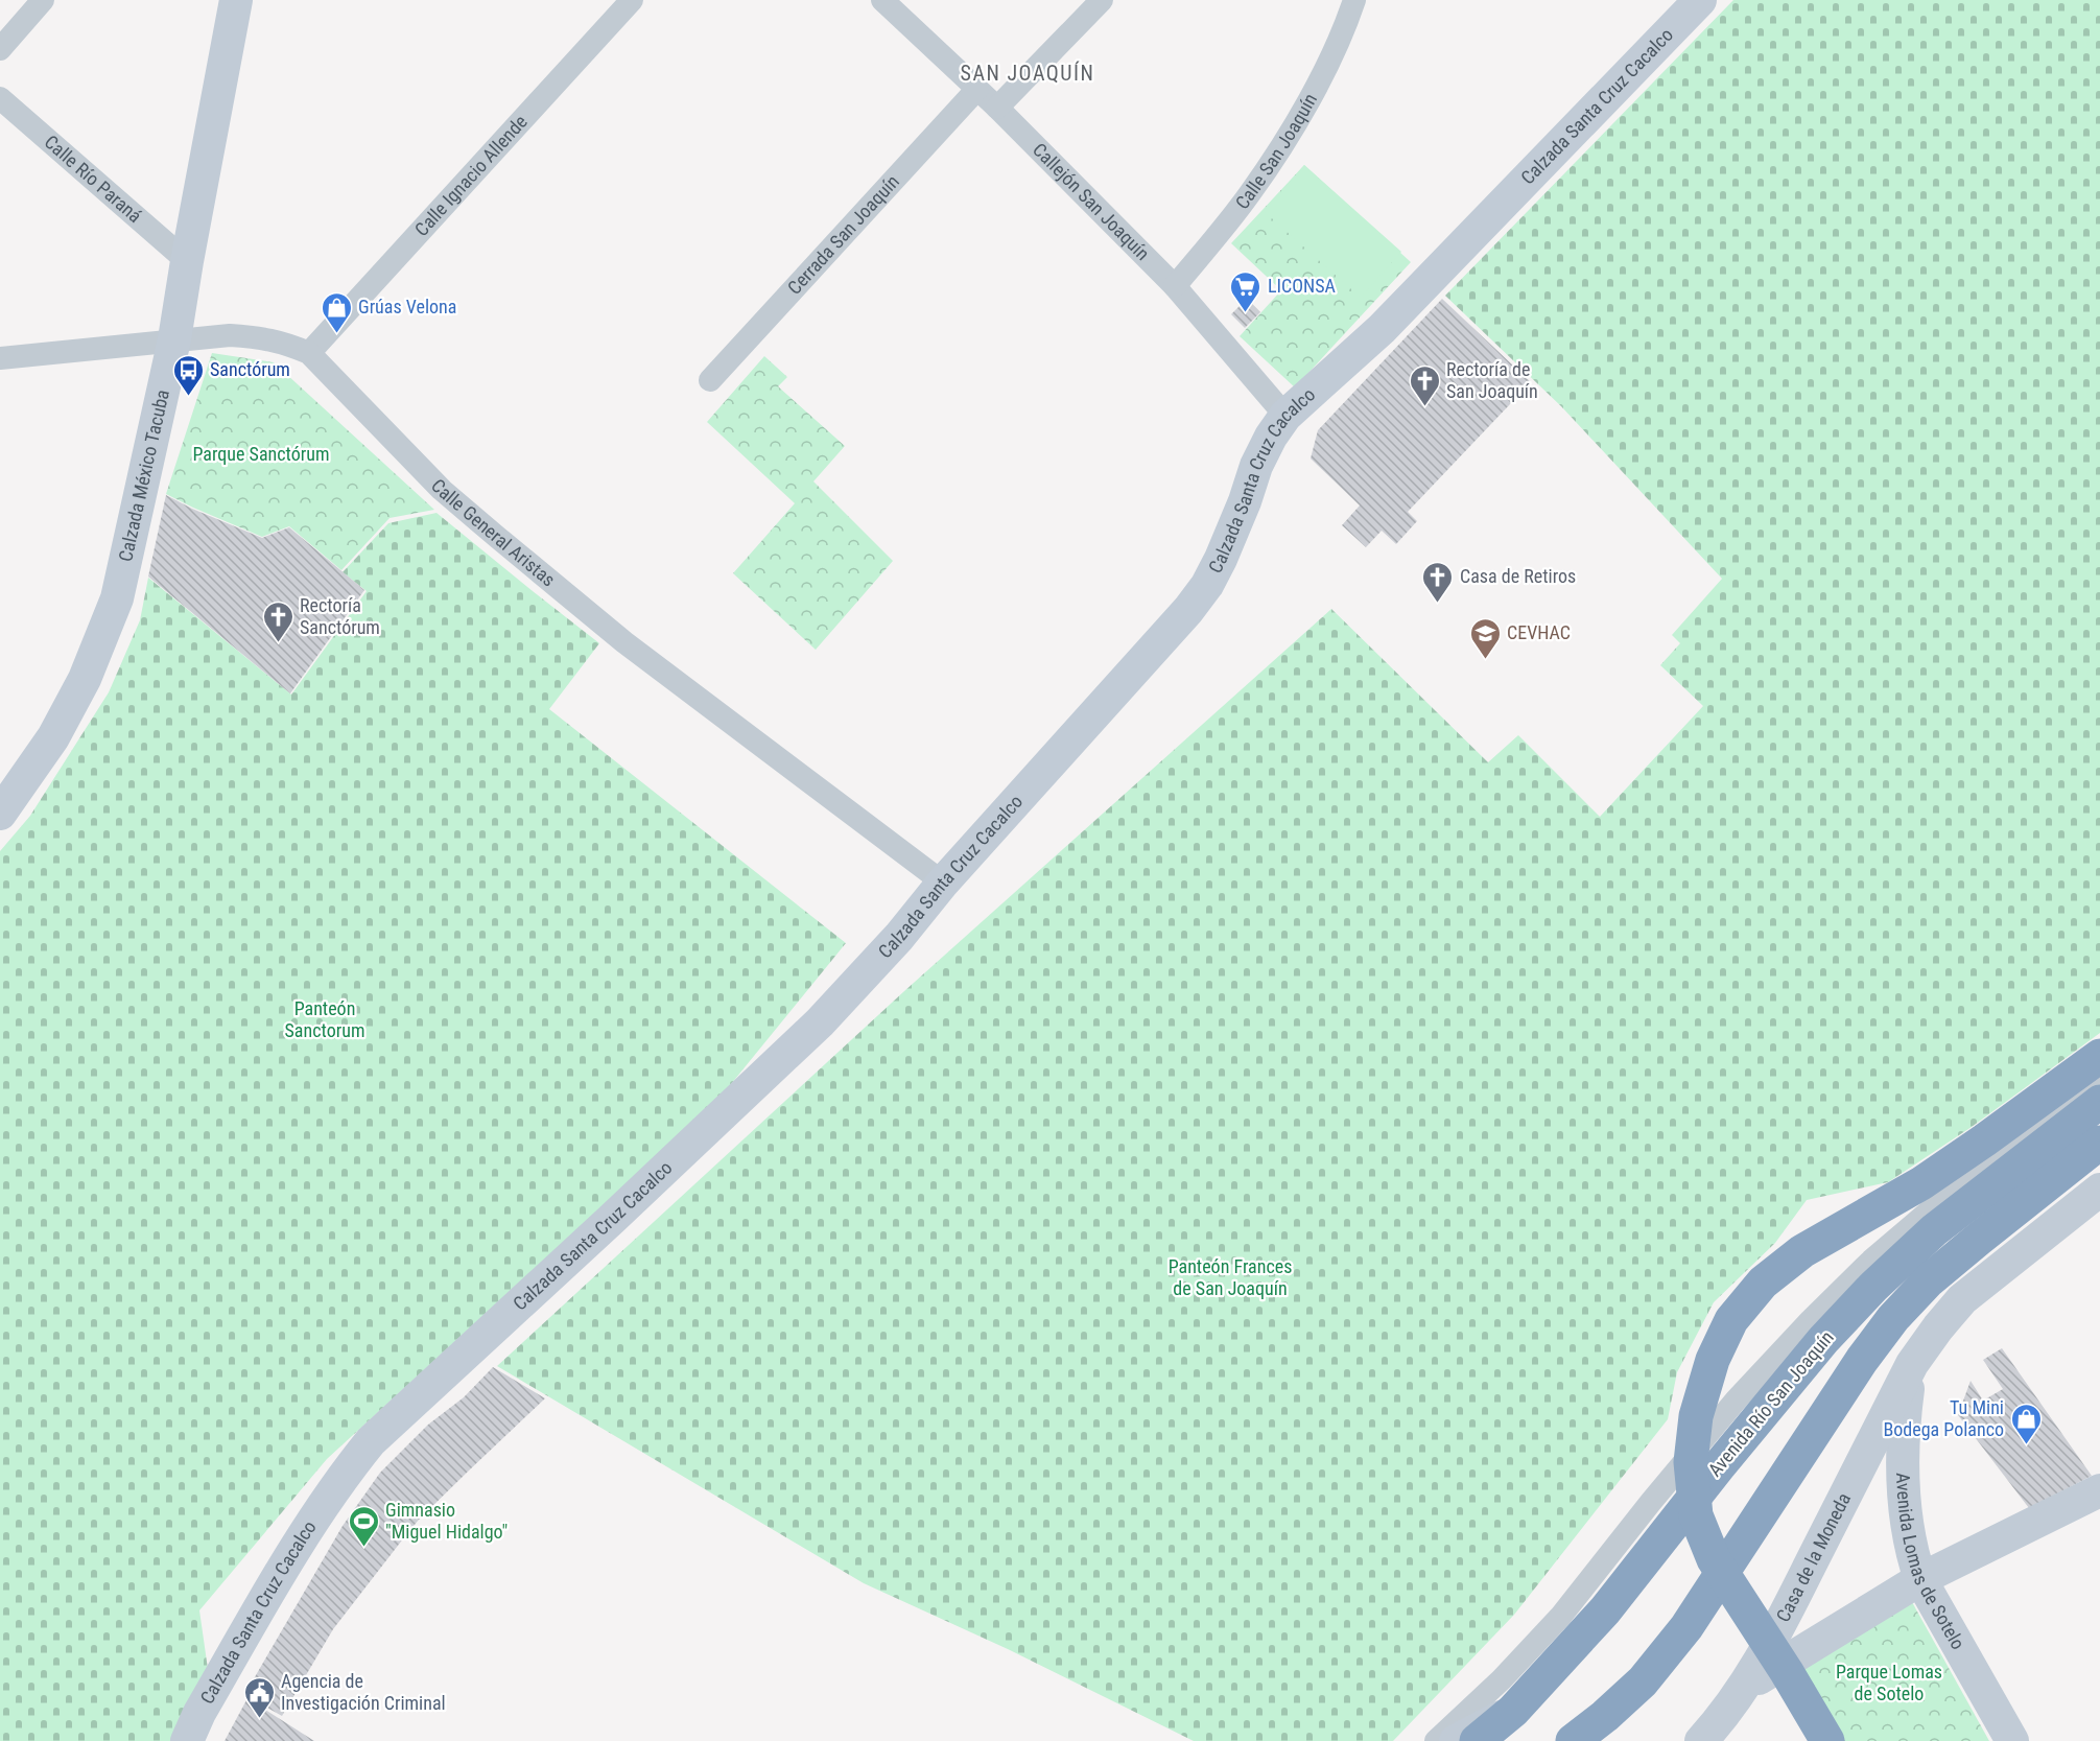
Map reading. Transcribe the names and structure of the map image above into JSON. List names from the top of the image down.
{
  "streets": {
    "highway": ["Avenida Río San Joaquín"],
    "street": [
      "Calzada Santa Cruz Cacalco",
      "Calle San Joaquín",
      "Calle Ignacio Allende",
      "Calle Río Paraná",
      "Callejón San Joaquín",
      "Cerrada San Joaquín",
      "Calzada México Tacuba",
      "Calle General Aristas",
      "Casa de la Moneda",
      "Avenida Lomas de Sotelo"
    ]
  },
  "crossings": [
    ["Calzada Santa Cruz Cacalco", "Callejón San Joaquín"],
    ["Calzada Santa Cruz Cacalco", "Calle General Aristas"],
    ["Calle San Joaquín", "Callejón San Joaquín"],
    ["Calle Ignacio Allende", "Calle General Aristas"],
    ["Calle Río Paraná", "Calzada México Tacuba"],
    ["Callejón San Joaquín", "Cerrada San Joaquín"],
    ["Calzada México Tacuba", "Calle General Aristas"],
    ["Casa de la Moneda", "Avenida Lomas de Sotelo"]
  ],
  "districts": ["SAN JOAQUÍN"],
  "parks": [
    "Parque Sanctórum",
    "Panteón Sanctorum",
    "Panteón Frances de San Joaquín",
    "Parque Lomas de Sotelo"
  ],
  "places": {
    "supermarket": ["LICONSA"],
    "shop": ["Grúas Velona", "Tu Mini Bodega Polanco"],
    "bus stop": ["Sanctórum"],
    "church": ["Rectoría de San Joaquín", "Casa de Retiros", "Rectoría Sanctórum"],
    "school or university": ["CEVHAC"],
    "sports": ["Gimnasio \"Miguel Hidalgo\""],
    "public building": ["Agencia de Investigación Criminal"]
  }
}
